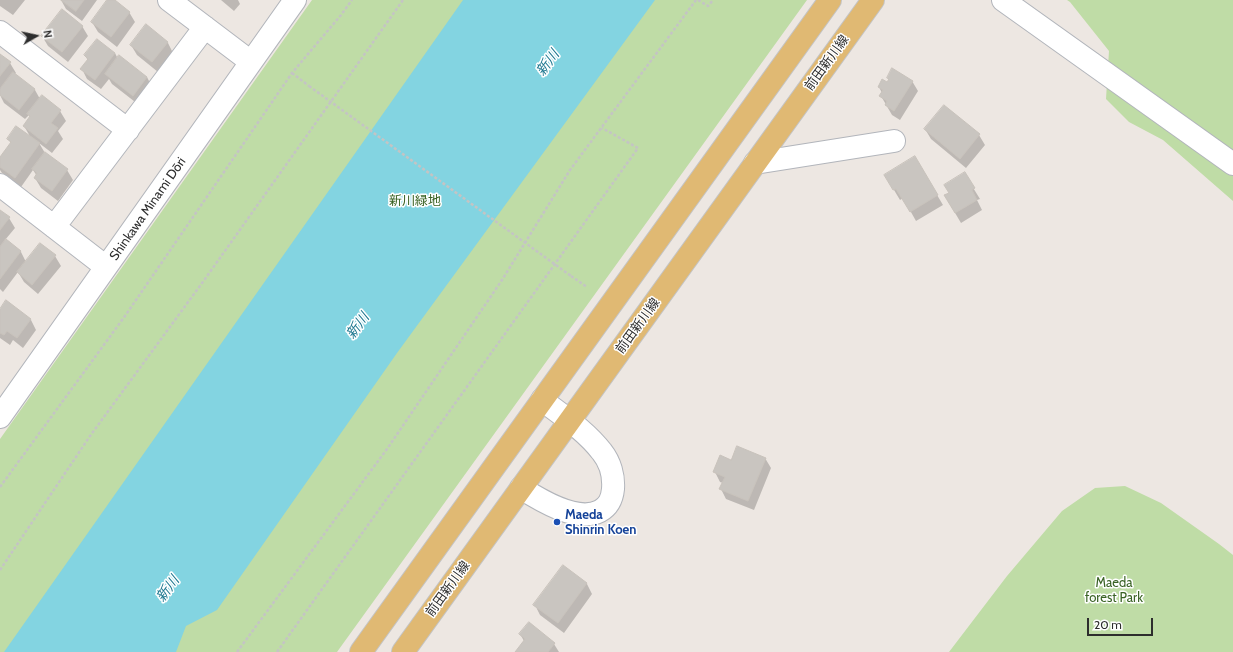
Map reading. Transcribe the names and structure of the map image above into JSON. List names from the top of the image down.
{
  "streets": {
    "main road": ["前田新川線"],
    "street": ["Shinkawa Minami Dōri"]
  },
  "water": ["新川"],
  "parks": ["新川緑地", "Maeda forest Park"],
  "places": ["Maeda Shinrin Koen"],
  "scale_bar": "20 m",
  "north": "right"
}
